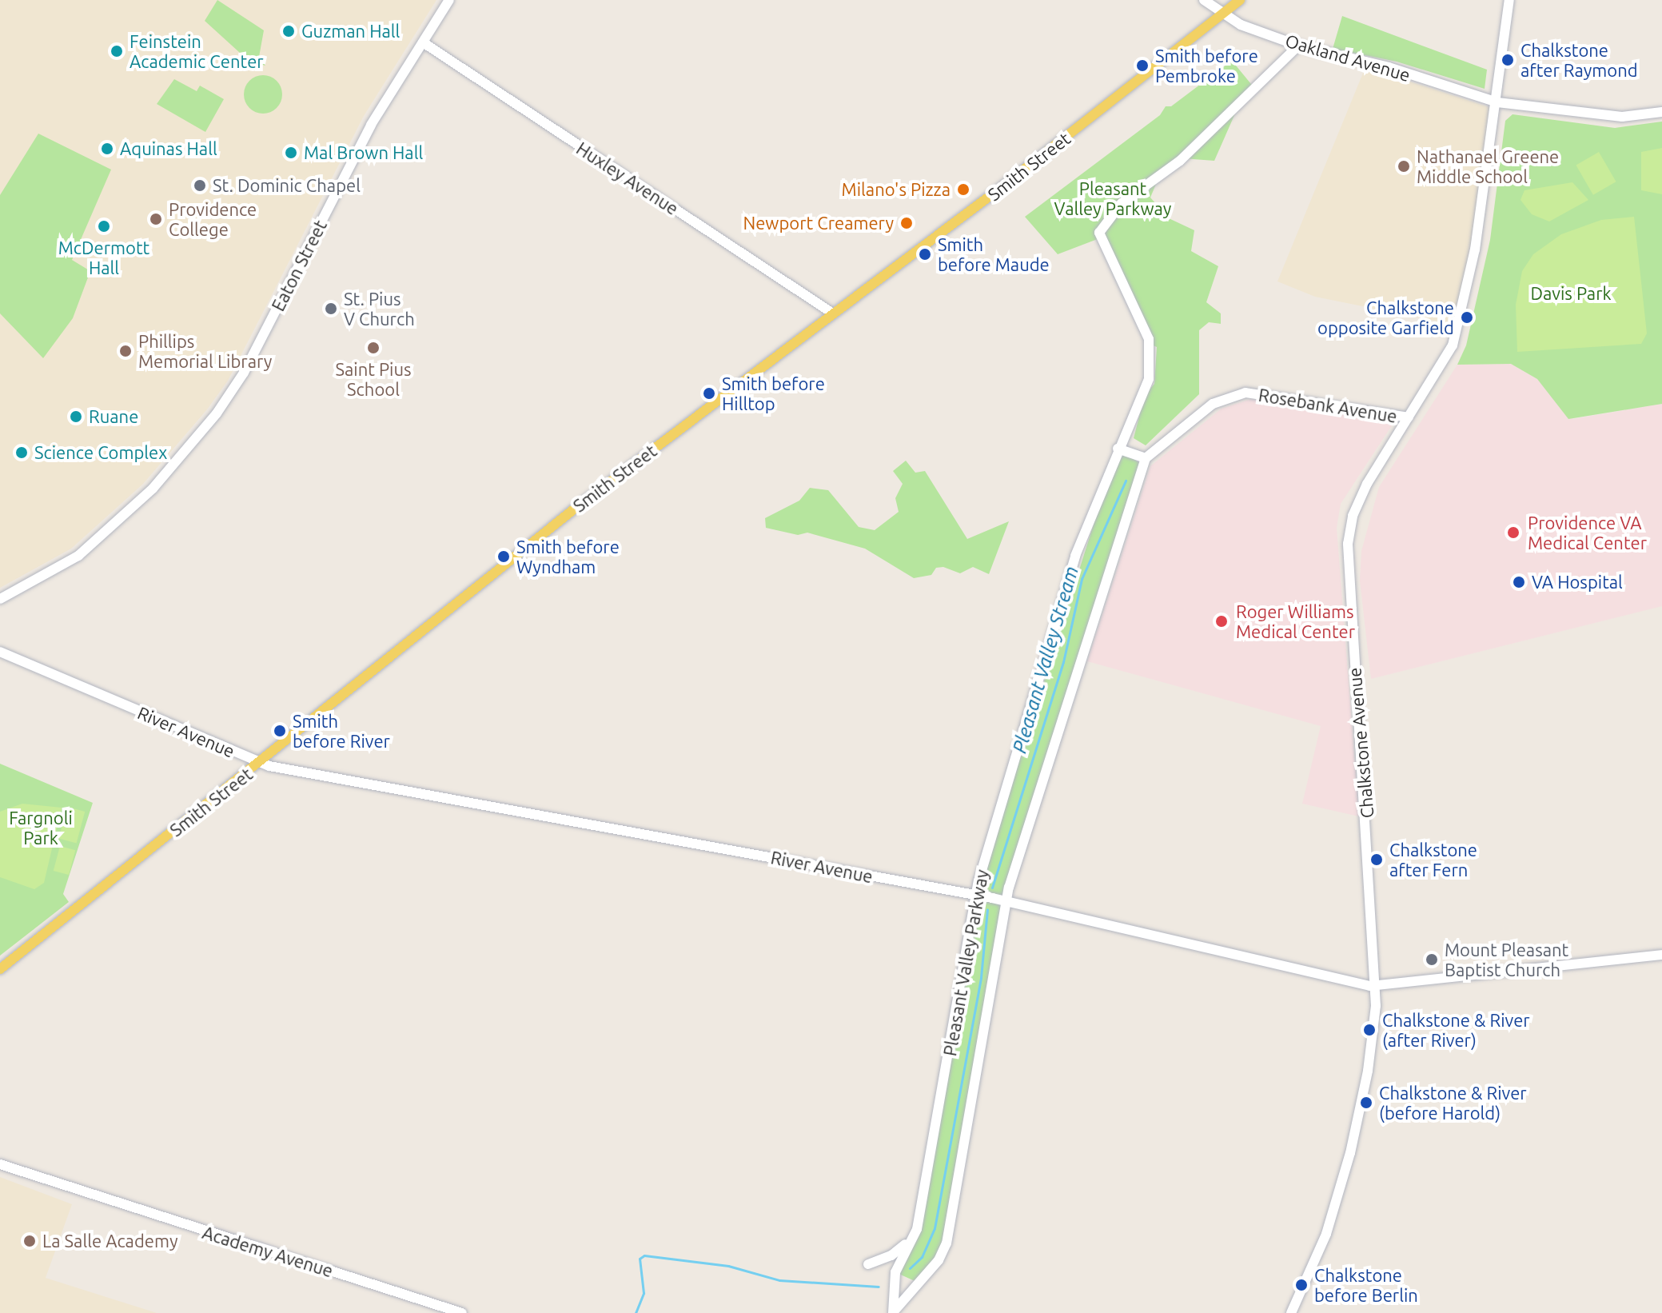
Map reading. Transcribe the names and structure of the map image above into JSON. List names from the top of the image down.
{
  "streets": {
    "main road": ["Smith Street"],
    "street": [
      "Oakland Avenue",
      "Huxley Avenue",
      "Eaton Street",
      "Rosebank Avenue",
      "River Avenue",
      "Chalkstone Avenue",
      "Pleasant Valley Parkway",
      "Academy Avenue"
    ]
  },
  "crossings": [
    ["Oakland Avenue", "Smith Street"],
    ["Oakland Avenue", "Chalkstone Avenue"],
    ["Oakland Avenue", "Pleasant Valley Parkway"],
    ["Smith Street", "Huxley Avenue"],
    ["Smith Street", "River Avenue"],
    ["Huxley Avenue", "Eaton Street"],
    ["Rosebank Avenue", "Chalkstone Avenue"],
    ["Rosebank Avenue", "Pleasant Valley Parkway"],
    ["River Avenue", "Chalkstone Avenue"],
    ["River Avenue", "Pleasant Valley Parkway"]
  ],
  "water": ["Pleasant Valley Stream"],
  "parks": ["Pleasant Valley Parkway", "Davis Park", "Fargnoli Park"],
  "places": [
    "Guzman Hall",
    "Feinstein Academic Center",
    "Chalkstone after Raymond",
    "Smith before Pembroke",
    "Aquinas Hall",
    "Mal Brown Hall",
    "Nathanael Greene Middle School",
    "St. Dominic Chapel",
    "Milano's Pizza",
    "Providence College",
    "Newport Creamery",
    "McDermott Hall",
    "Smith before Maude",
    "St. Pius V Church",
    "Chalkstone opposite Garfield",
    "Saint Pius School",
    "Phillips Memorial Library",
    "Smith before Hilltop",
    "Ruane",
    "Science Complex",
    "Providence VA Medical Center",
    "Smith before Wyndham",
    "VA Hospital",
    "Roger Williams Medical Center",
    "Smith before River",
    "Chalkstone after Fern",
    "Mount Pleasant Baptist Church",
    "Chalkstone & River (after River)",
    "Chalkstone & River (before Harold)",
    "La Salle Academy",
    "Chalkstone before Berlin"
  ]
}
